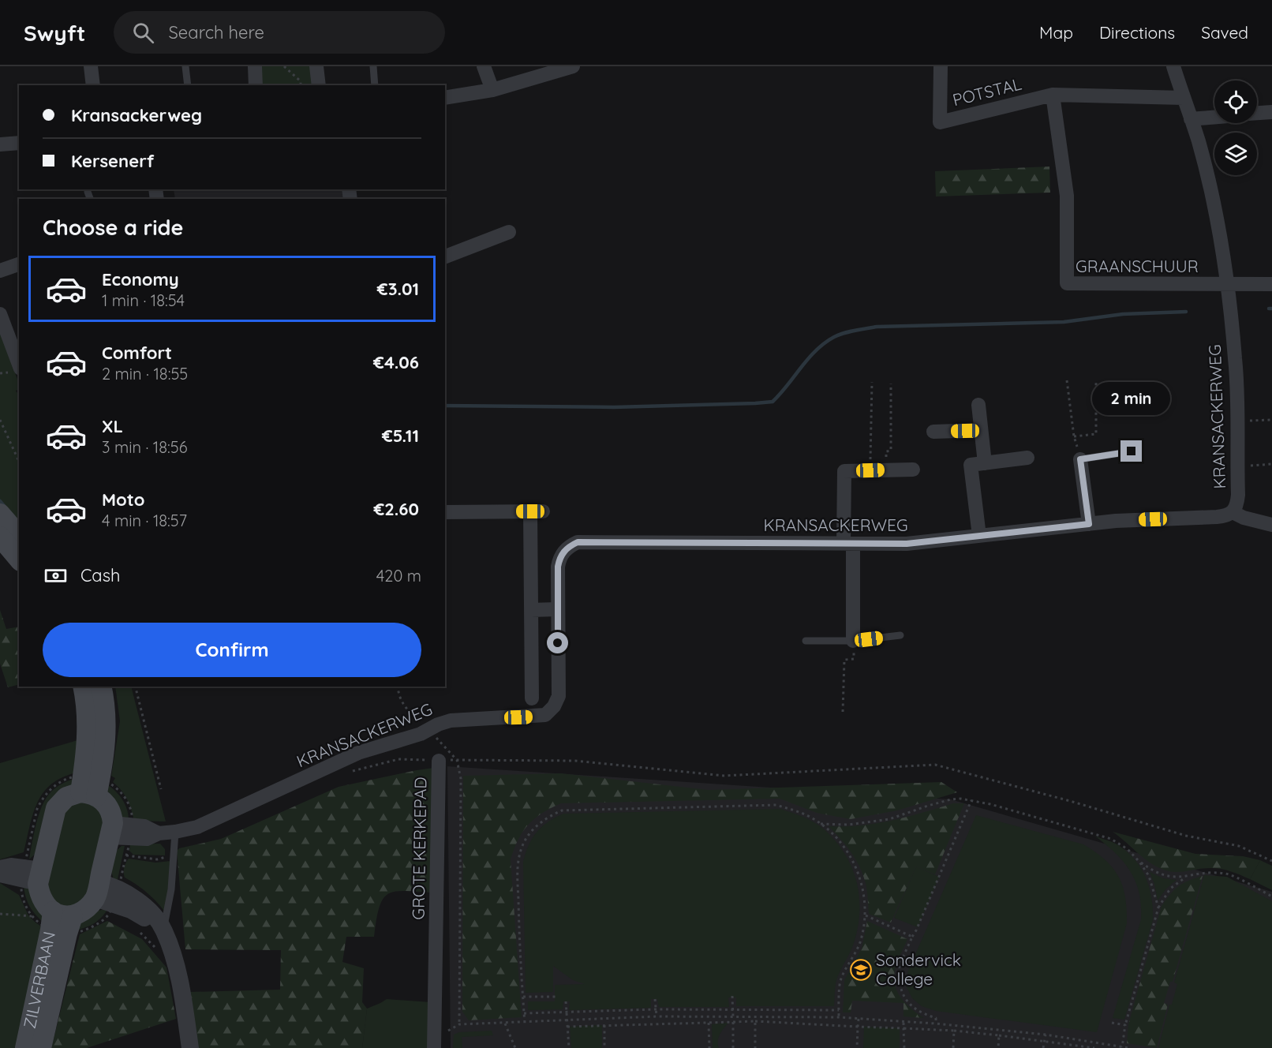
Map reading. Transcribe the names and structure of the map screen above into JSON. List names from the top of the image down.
{
  "streets": {
    "main road": ["ZILVERBAAN"],
    "street": [
      "POTSTAL",
      "GRAANSCHUUR",
      "KRANSACKERWEG",
      "GROTE KERKEPAD"
    ]
  },
  "crossings": [
    ["POTSTAL", "GRAANSCHUUR"],
    ["POTSTAL", "KRANSACKERWEG"],
    ["GRAANSCHUUR", "KRANSACKERWEG"]
  ],
  "places": {
    "school or university": ["Sondervick College"]
  },
  "page": {
    "header": "Swyft",
    "search": "Search here",
    "nav": ["Map", "Directions", "Saved"],
    "banner": ["Kransackerweg", "Kersenerf"],
    "heading": "Choose a ride",
    "list": [
      {
        "name": "Economy",
        "note": "1 min · 18:54",
        "value": "€3.01"
      },
      {
        "name": "Comfort",
        "note": "2 min · 18:55",
        "value": "€4.06"
      },
      {
        "name": "XL",
        "note": "3 min · 18:56",
        "value": "€5.11"
      },
      {
        "name": "Moto",
        "note": "4 min · 18:57",
        "value": "€2.60"
      }
    ],
    "bubble": "2 min",
    "pay": ["Cash", "420 m"],
    "buttons": "Confirm"
  }
}
